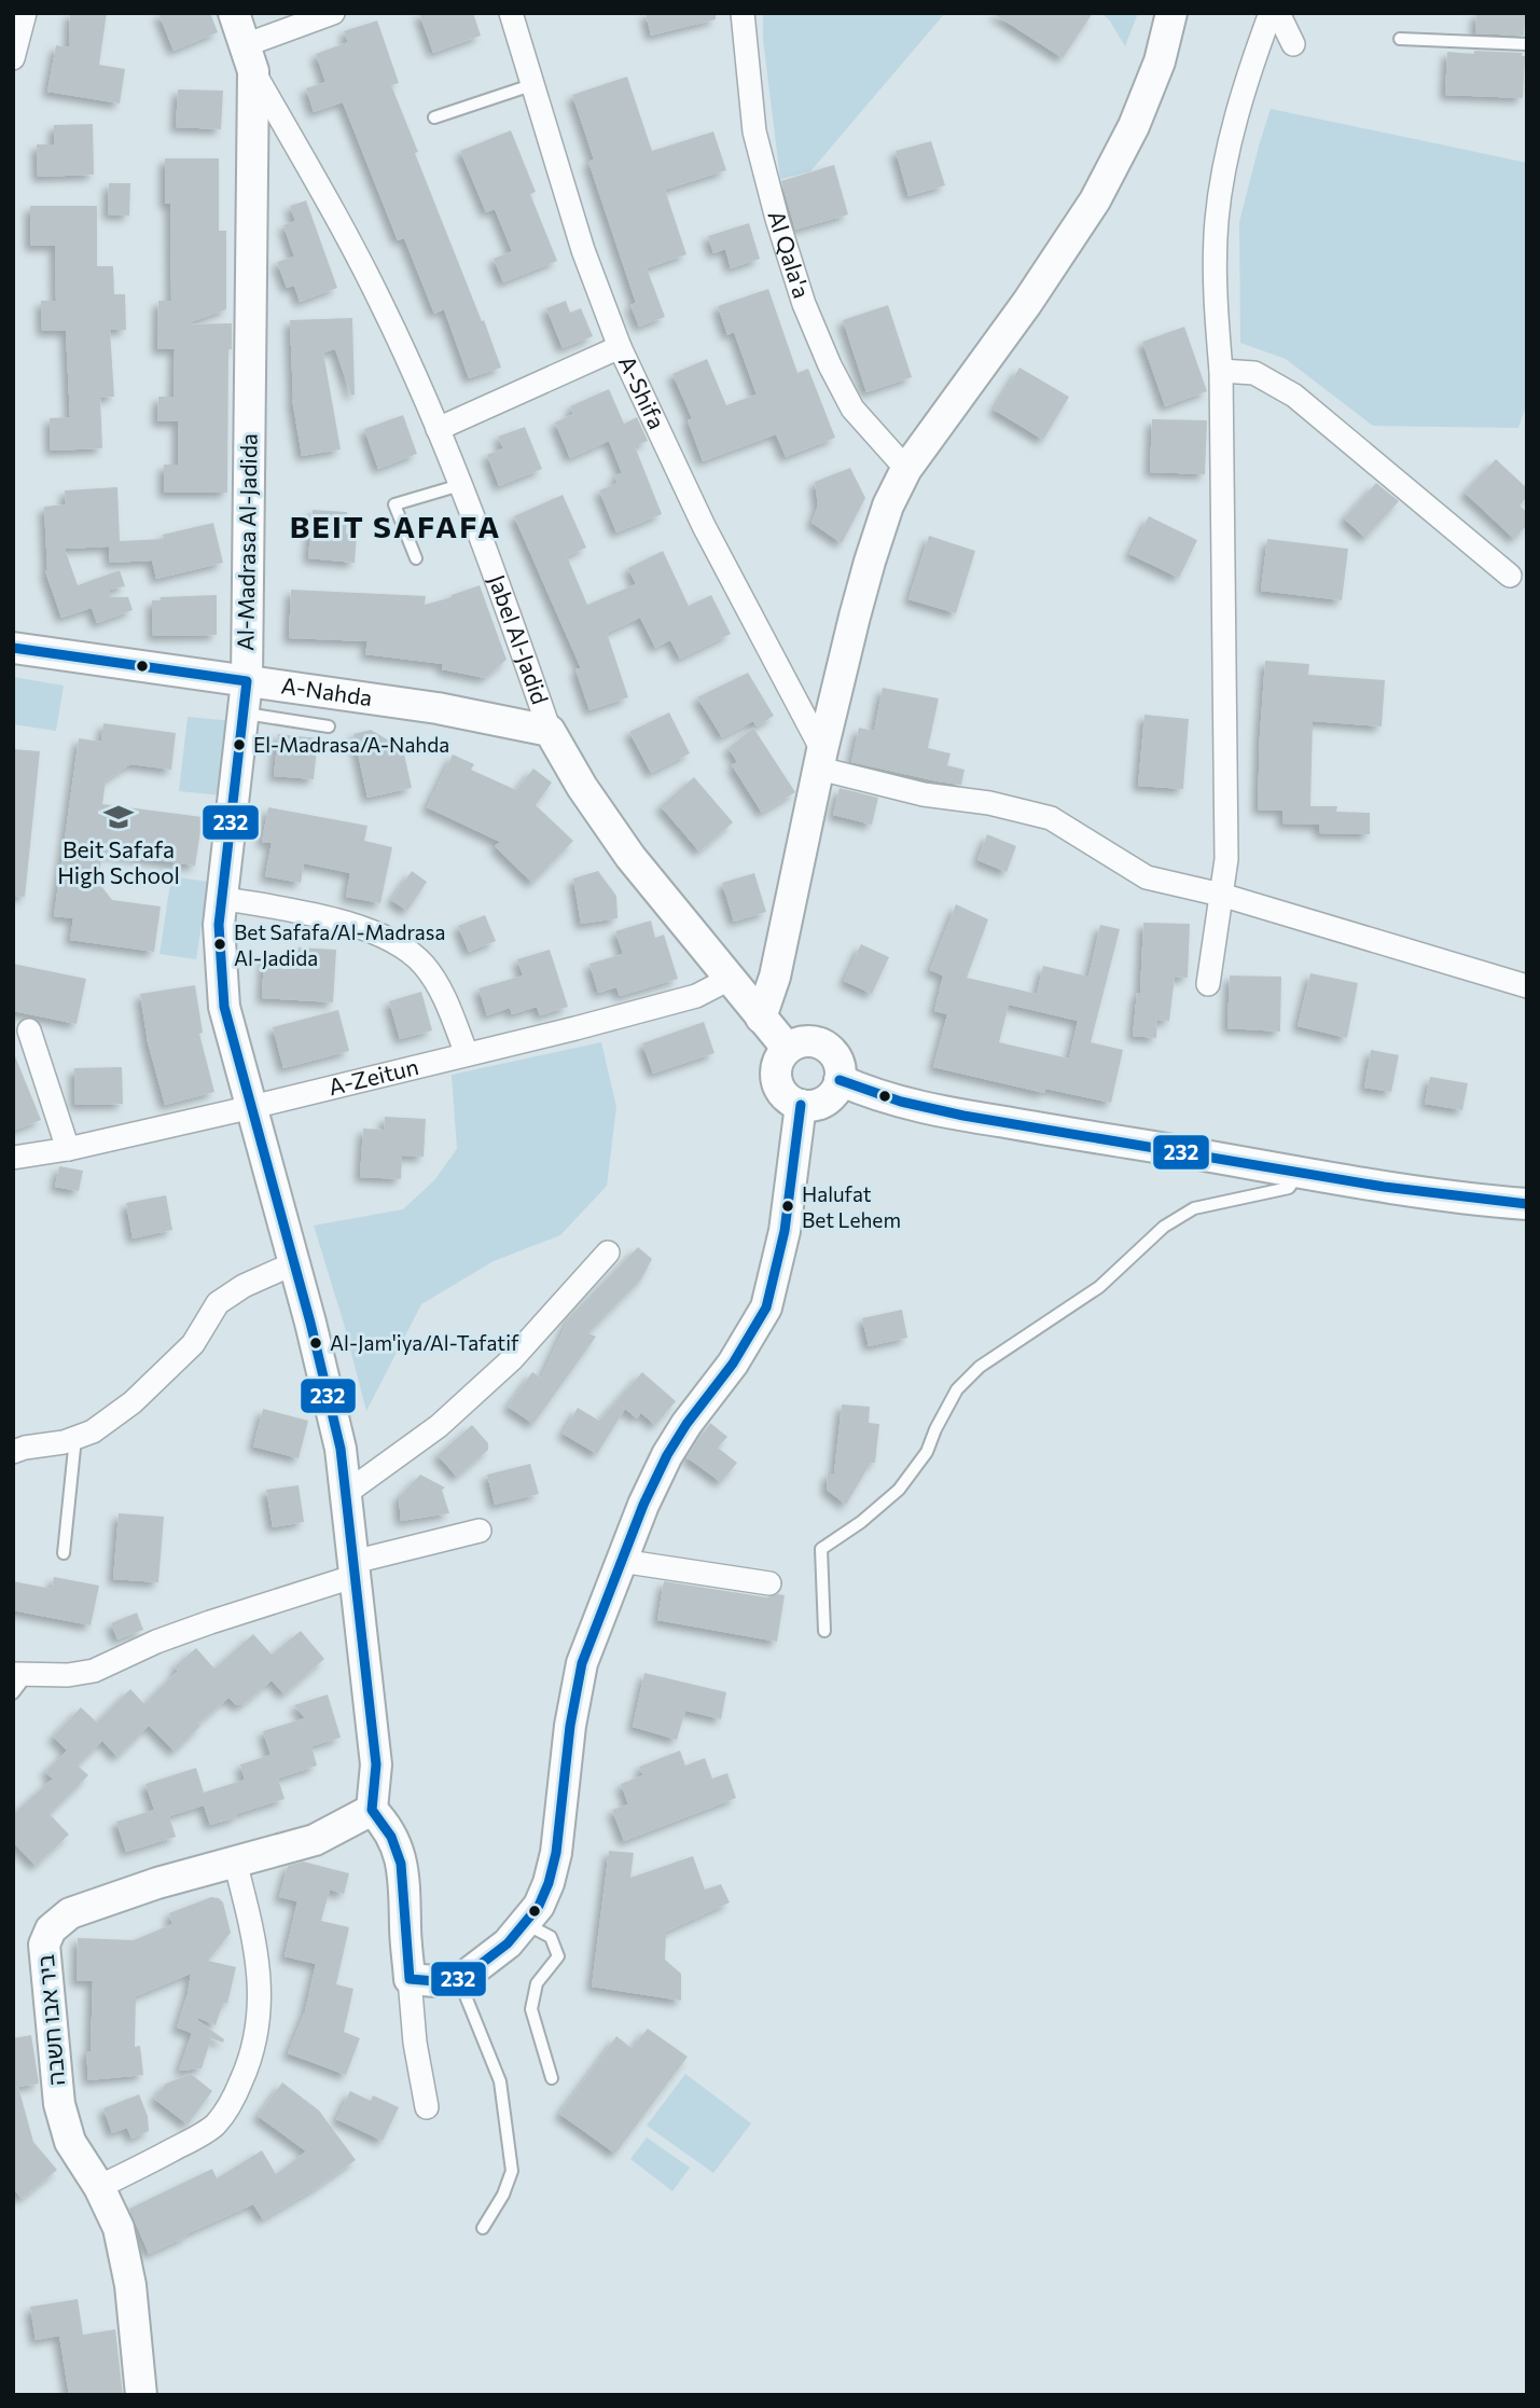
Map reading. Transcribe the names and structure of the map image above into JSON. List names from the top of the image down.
{
  "streets": {
    "street": [
      "Al Qala'a",
      "A-Shifa",
      "Al-Madrasa Al-Jadida",
      "Jabel Al-Jadid",
      "A-Nahda",
      "A-Zeitun",
      "ביר אבו חשבה"
    ]
  },
  "crossings": [
    ["Al-Madrasa Al-Jadida", "Jabel Al-Jadid"],
    ["Al-Madrasa Al-Jadida", "A-Nahda"],
    ["Al-Madrasa Al-Jadida", "A-Zeitun"],
    ["Al-Madrasa Al-Jadida", "ביר אבו חשבה"],
    ["Jabel Al-Jadid", "A-Nahda"],
    ["Jabel Al-Jadid", "A-Zeitun"]
  ],
  "districts": ["BEIT SAFAFA"],
  "places": {
    "other": [
      "El-Madrasa/A-Nahda",
      "Bet Safafa/Al-Madrasa Al-Jadida",
      "Halufat Bet Lehem",
      "Al-Jam'iya/Al-Tafatif"
    ],
    "school or university": ["Beit Safafa High School"]
  },
  "lines": ["transit line 232"]
}
